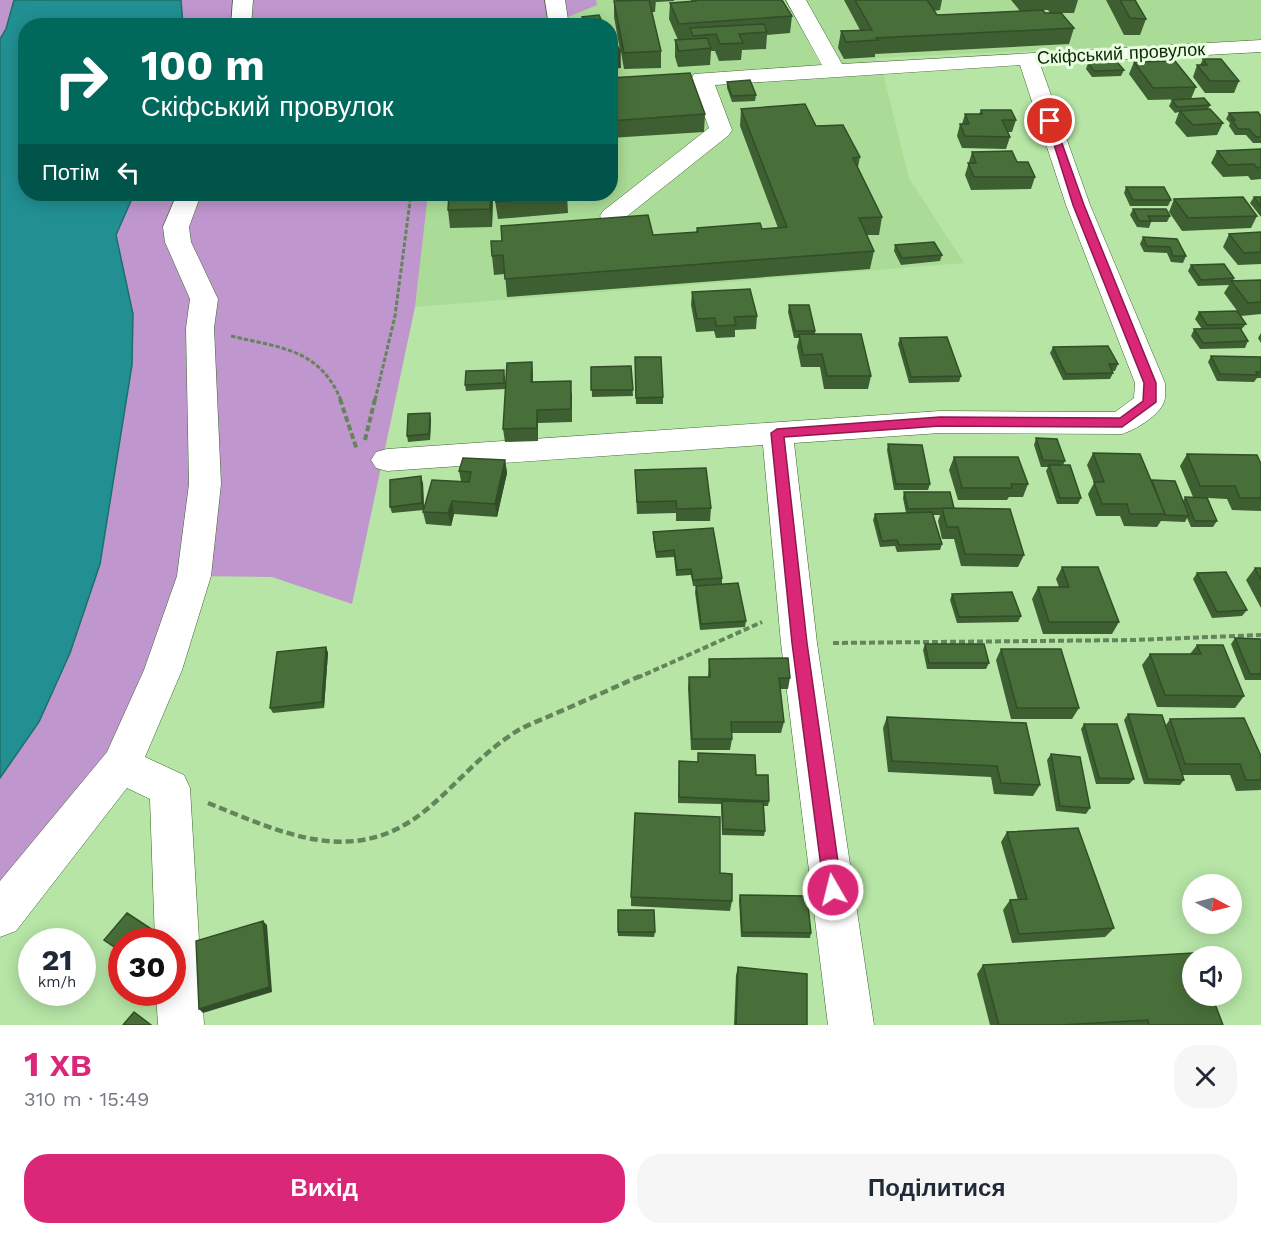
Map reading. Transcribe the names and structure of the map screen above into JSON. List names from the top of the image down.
{
  "streets": {
    "street": ["Скіфський провулок"]
  },
  "north": "right",
  "page": {
    "turn": ["100 m", "Скіфський провулок"],
    "then": "Потім",
    "speed": "21 km/h",
    "limit": "30",
    "heading": ["1 хв", "310 m · 15:49"],
    "buttons": ["Вихід", "Поділитися"]
  }
}
